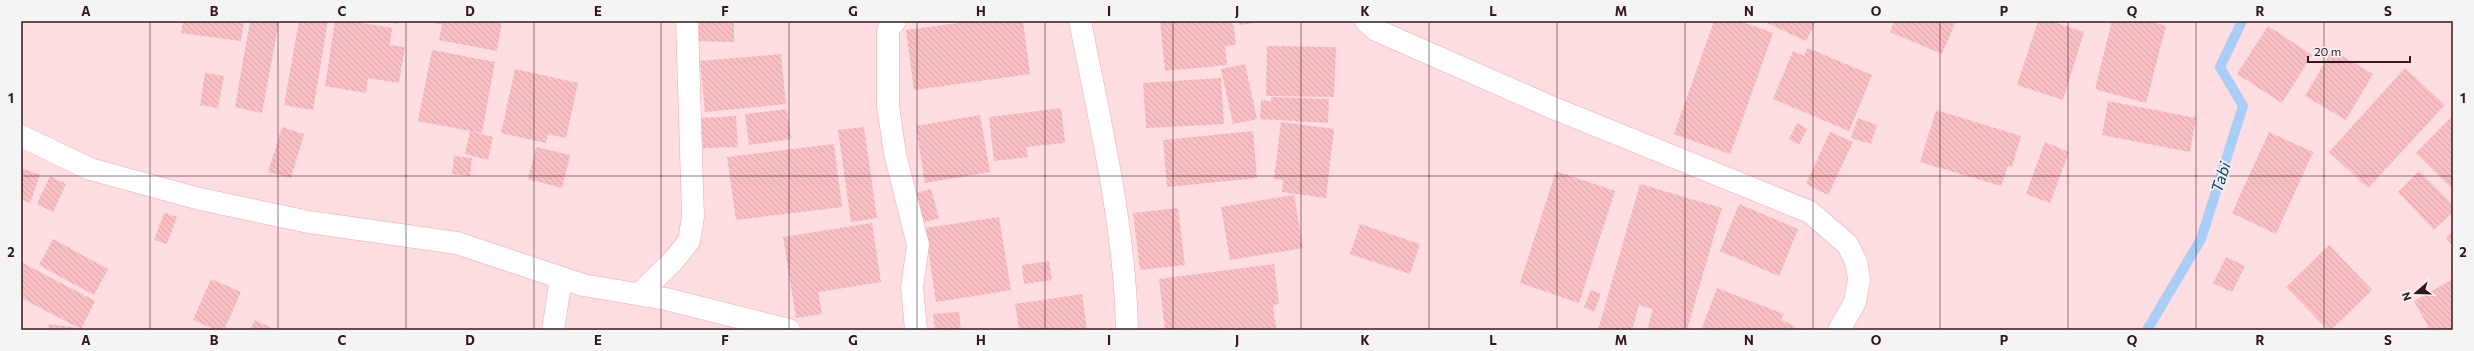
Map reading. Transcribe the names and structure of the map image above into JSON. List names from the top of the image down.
{
  "water": ["Tabi"],
  "scale_bar": "20 m",
  "north": "left",
  "grid": {
    "columns": [
      "A",
      "B",
      "C",
      "D",
      "E",
      "F",
      "G",
      "H",
      "I",
      "J",
      "K",
      "L",
      "M",
      "N",
      "O",
      "P",
      "Q",
      "R",
      "S"
    ],
    "rows": ["1", "2"]
  }
}
